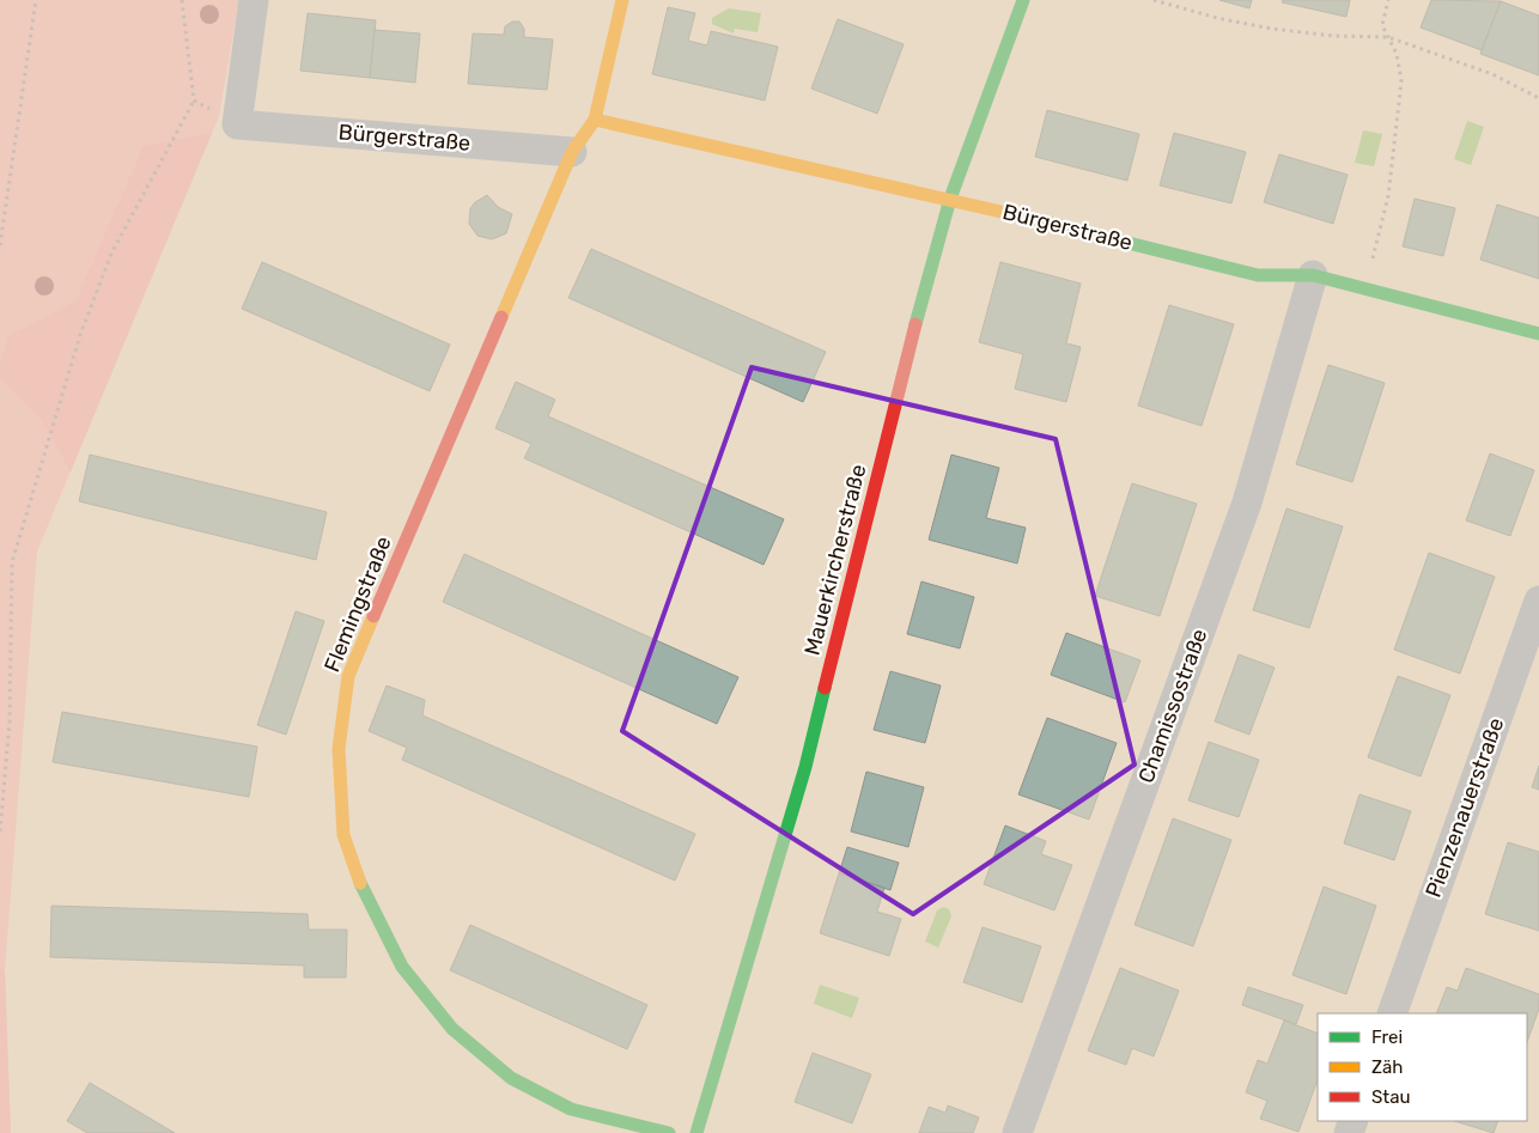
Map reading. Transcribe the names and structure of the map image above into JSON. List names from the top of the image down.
{
  "streets": {
    "street": [
      "Bürgerstraße",
      "Mauerkircherstraße",
      "Flemingstraße",
      "Chamissostraße",
      "Pienzenauerstraße"
    ]
  },
  "crossings": [
    ["Bürgerstraße", "Mauerkircherstraße"],
    ["Bürgerstraße", "Flemingstraße"],
    ["Bürgerstraße", "Chamissostraße"]
  ],
  "legend": ["Frei", "Zäh", "Stau"]
}
